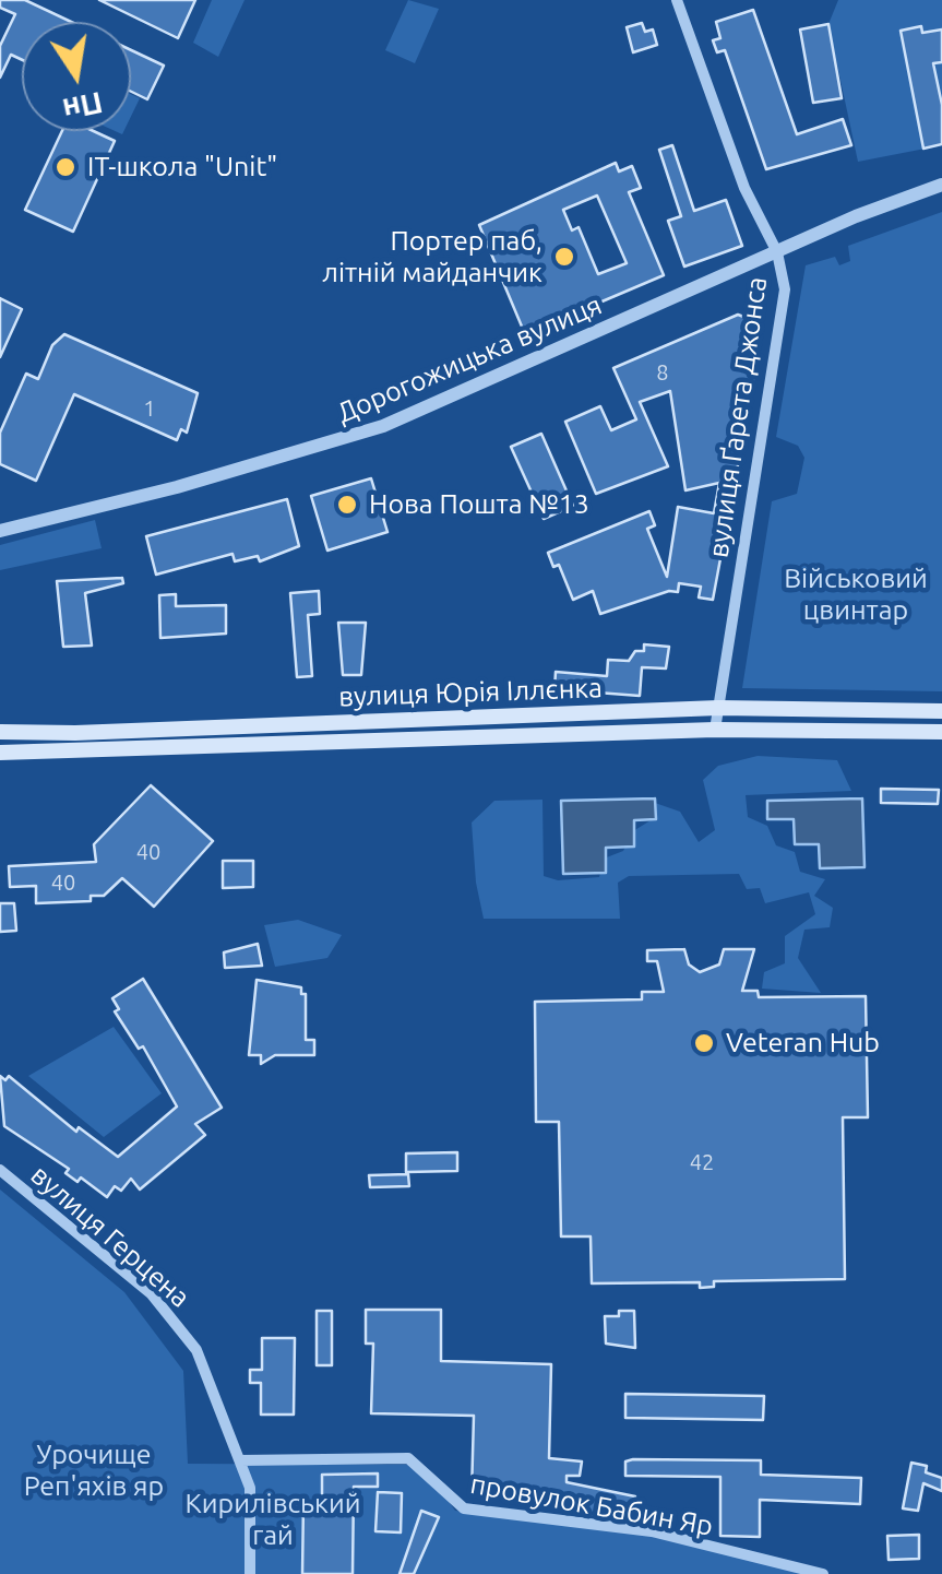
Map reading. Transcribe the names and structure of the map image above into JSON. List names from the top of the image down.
{
  "streets": {
    "main road": ["вулиця Юрія Іллєнка"],
    "street": [
      "Дорогожицька вулиця",
      "вулиця Ґарета Джонса",
      "вулиця Герцена",
      "провулок Бабин Яр"
    ]
  },
  "crossings": [
    ["Дорогожицька вулиця", "вулиця Ґарета Джонса"],
    ["вулиця Ґарета Джонса", "вулиця Юрія Іллєнка"],
    ["вулиця Герцена", "провулок Бабин Яр"]
  ],
  "parks": ["Військовий цвинтар", "Урочище Реп'яхів яр", "Кирилівський гай"],
  "places": [
    "IT-школа \"Unit\"",
    "Портер паб, літній майданчик",
    "Нова Пошта №13",
    "Veteran Hub"
  ],
  "house_numbers": [
    "8",
    "1",
    "40",
    "40",
    "42"
  ],
  "north": "bottom"
}
